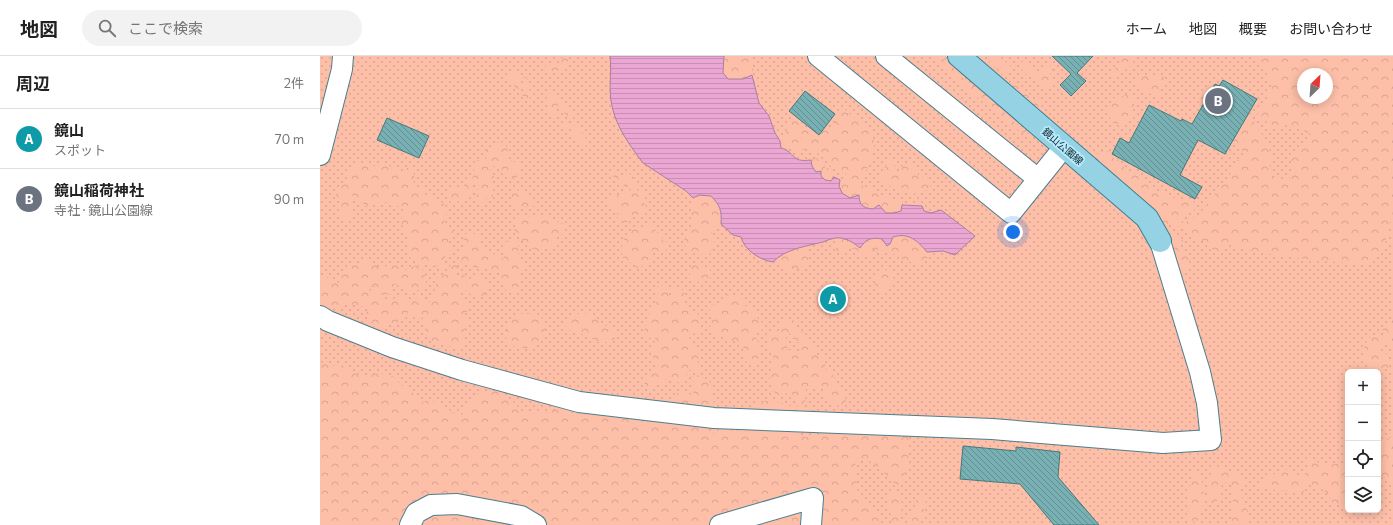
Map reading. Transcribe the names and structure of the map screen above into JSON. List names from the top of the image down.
{
  "streets": {
    "main road": ["鏡山公園線"]
  },
  "north": "top right",
  "page": {
    "header": "地図",
    "search": "ここで検索",
    "nav": [
      "ホーム",
      "地図",
      "概要",
      "お問い合わせ"
    ],
    "heading": ["周辺", "2件"],
    "pins": ["B", "A"],
    "list": [
      {
        "mark": "A",
        "name": "鏡山",
        "note": "スポット",
        "value": "70 m"
      },
      {
        "mark": "B",
        "name": "鏡山稲荷神社",
        "note": "寺社 · 鏡山公園線",
        "value": "90 m"
      }
    ],
    "map_buttons": ["+", "−"]
  }
}
